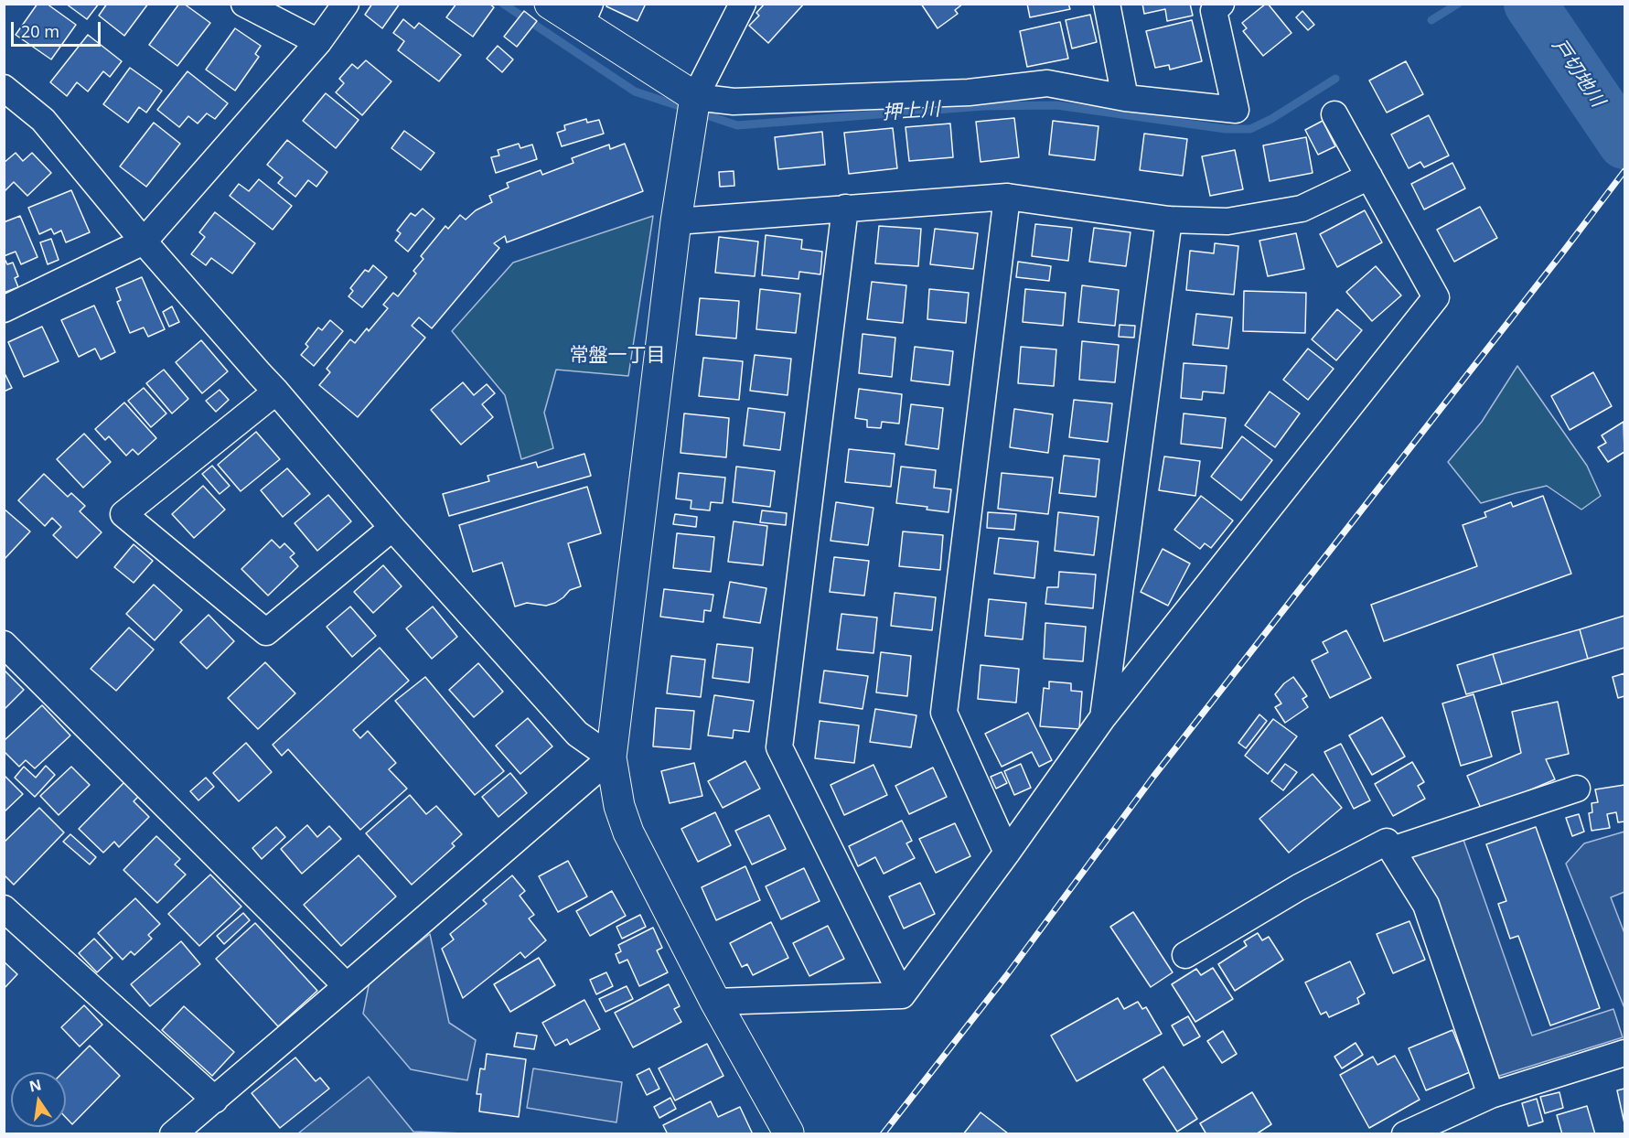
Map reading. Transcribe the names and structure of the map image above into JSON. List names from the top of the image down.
{
  "districts": ["常盤一丁目"],
  "water": ["戸切地川", "押上川"],
  "scale_bar": "20 m",
  "north": "top"
}
